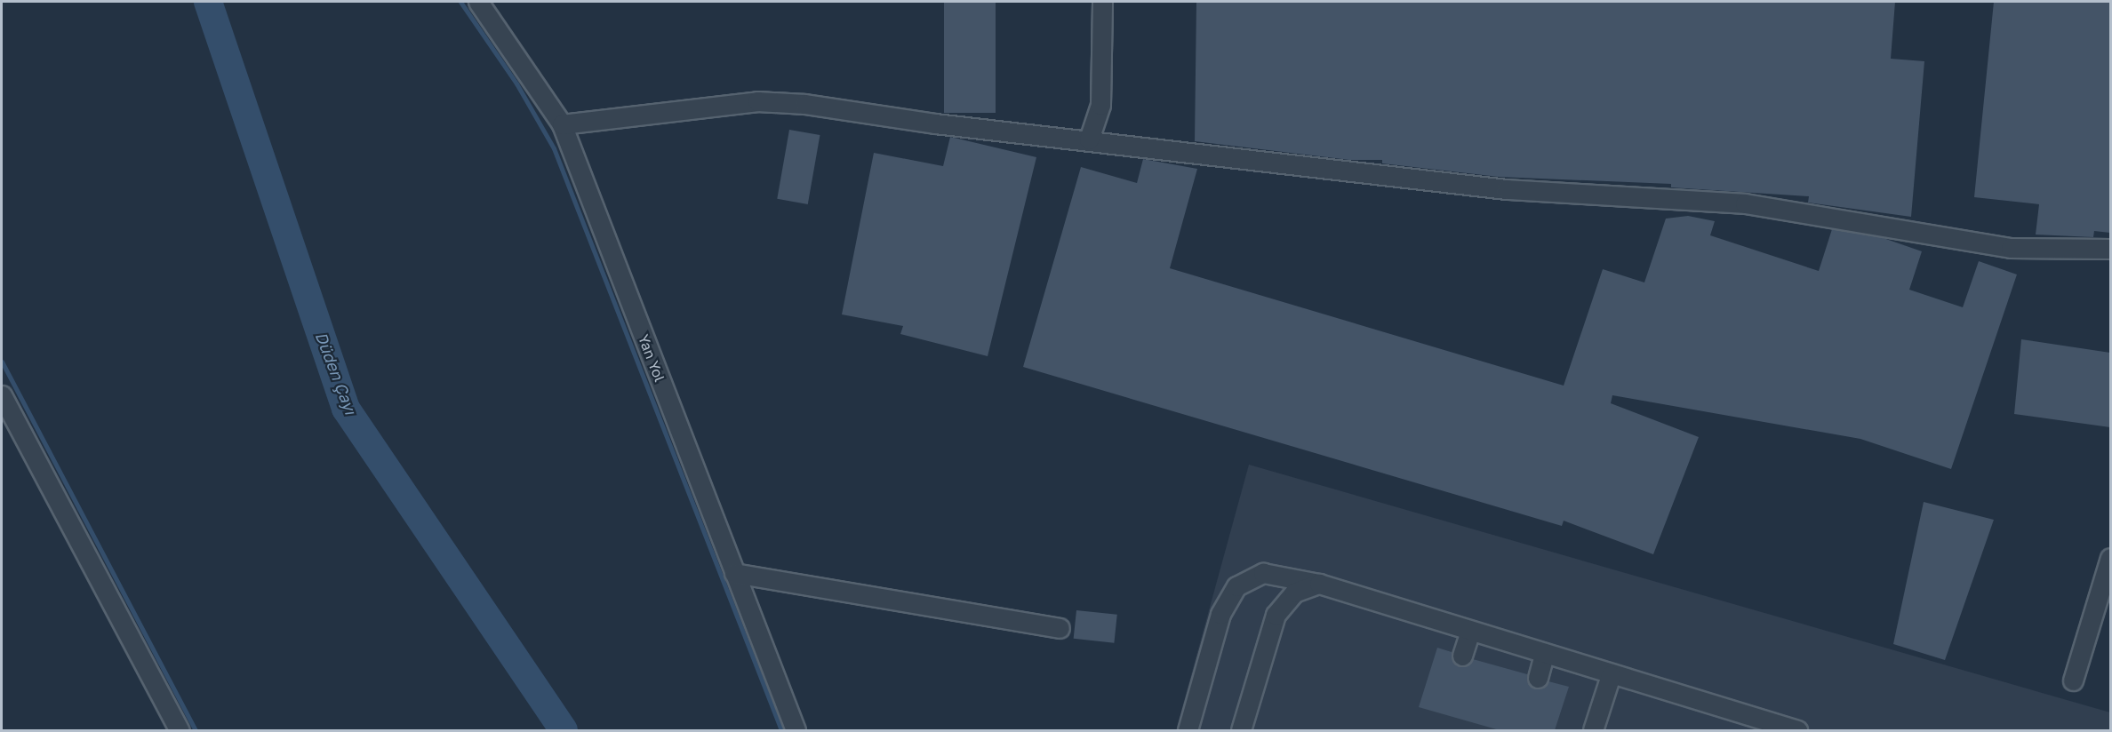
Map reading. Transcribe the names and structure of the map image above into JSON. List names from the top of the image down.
{
  "streets": {
    "street": ["Yan Yol"]
  },
  "water": ["Düden Çayı"]
}
